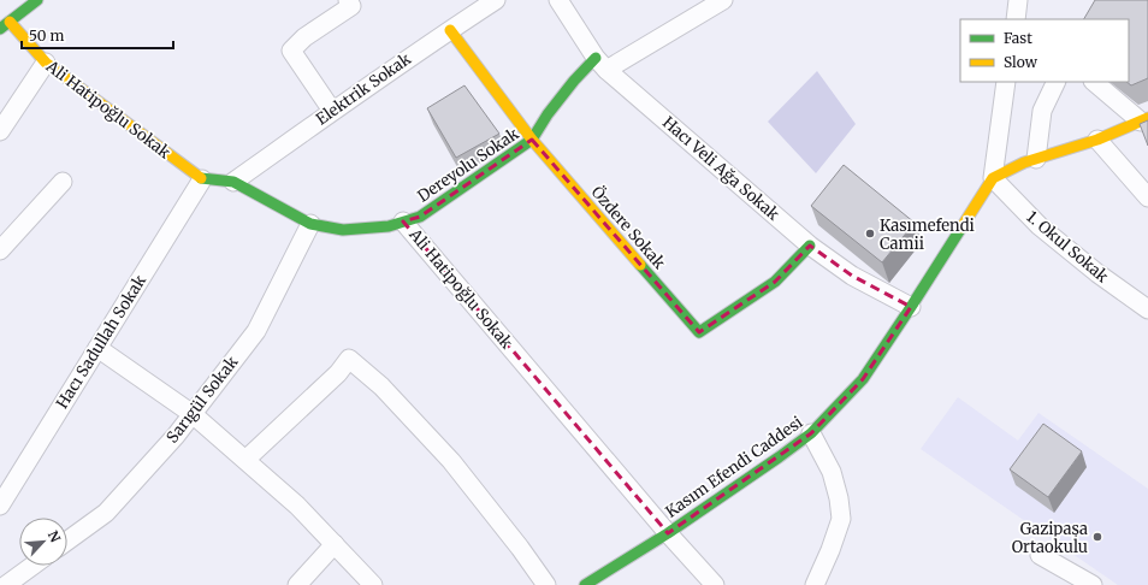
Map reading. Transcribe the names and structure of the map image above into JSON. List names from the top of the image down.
{
  "streets": {
    "street": [
      "Elektrik Sokak",
      "Ali Hatipoğlu Sokak",
      "Dereyolu Sokak",
      "Hacı Veli Ağa Sokak",
      "Özdere Sokak",
      "1. Okul Sokak",
      "Hacı Sadullah Sokak",
      "Sarıgül Sokak",
      "Kasım Efendi Caddesi"
    ]
  },
  "crossings": [
    ["Elektrik Sokak", "Ali Hatipoğlu Sokak"],
    ["Elektrik Sokak", "Özdere Sokak"],
    ["Ali Hatipoğlu Sokak", "Dereyolu Sokak"],
    ["Ali Hatipoğlu Sokak", "Hacı Sadullah Sokak"],
    ["Ali Hatipoğlu Sokak", "Sarıgül Sokak"],
    ["Ali Hatipoğlu Sokak", "Kasım Efendi Caddesi"],
    ["Dereyolu Sokak", "Hacı Veli Ağa Sokak"],
    ["Dereyolu Sokak", "Özdere Sokak"],
    ["Hacı Veli Ağa Sokak", "Özdere Sokak"],
    ["Hacı Veli Ağa Sokak", "Kasım Efendi Caddesi"],
    ["1. Okul Sokak", "Kasım Efendi Caddesi"]
  ],
  "places": ["Kasımefendi Camii", "Gazipaşa Ortaokulu"],
  "legend": ["Fast", "Slow"],
  "scale_bar": "50 m",
  "north": "top right"
}
